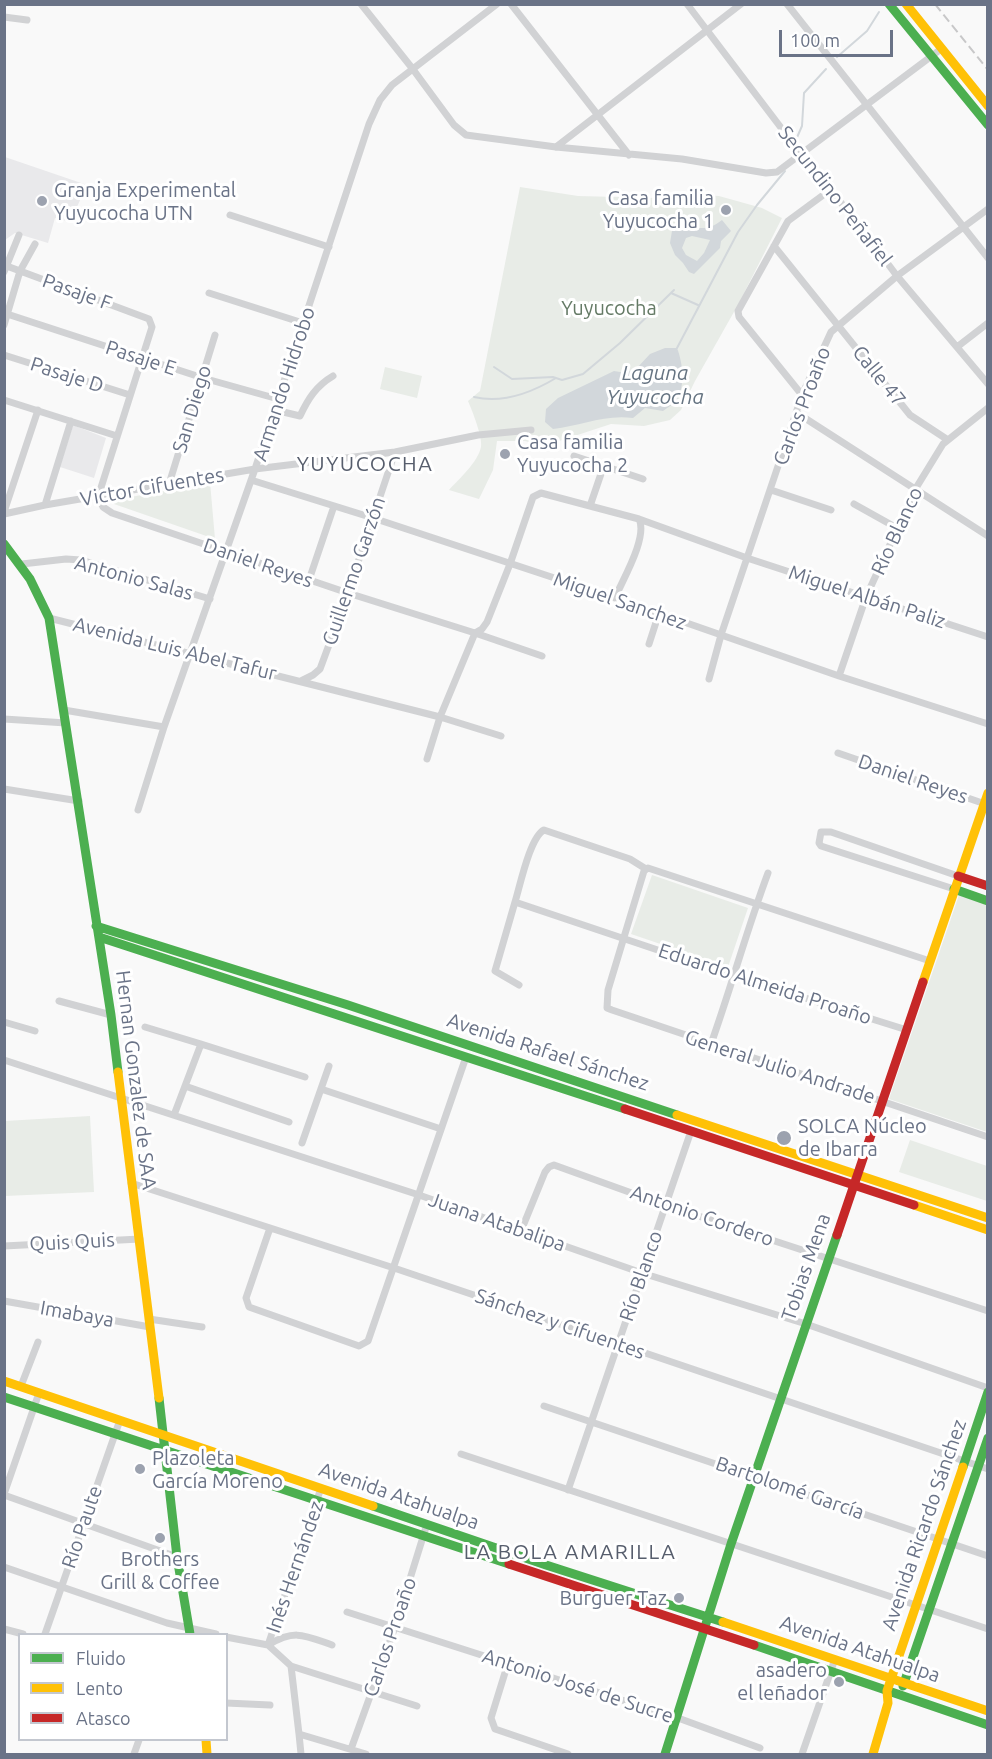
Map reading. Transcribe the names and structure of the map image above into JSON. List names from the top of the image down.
{
  "streets": {
    "street": [
      "Secundino Peñafiel",
      "Pasaje F",
      "Pasaje E",
      "Pasaje D",
      "Calle 47",
      "Armando Hidrobo",
      "Carlos Proaño",
      "San Diego",
      "Victor Cifuentes",
      "Río Blanco",
      "Daniel Reyes",
      "Guillermo Garzón",
      "Antonio Salas",
      "Miguel Albán Paliz",
      "Miguel Sanchez",
      "Avenida Luis Abel Tafur",
      "Eduardo Almeida Proaño",
      "Avenida Rafael Sánchez",
      "General Julio Andrade",
      "Hernan Gonzalez de SAA",
      "Antonio Cordero",
      "Juana Atabalipa",
      "Quis Quis",
      "Tobias Mena",
      "Imabaya",
      "Sánchez y Cifuentes",
      "Bartolomé García",
      "Avenida Atahualpa",
      "Avenida Ricardo Sánchez",
      "Río Paute",
      "Inés Hernández",
      "Antonio José de Sucre"
    ]
  },
  "crossings": [
    ["Secundino Peñafiel", "Carlos Proaño"],
    ["Pasaje F", "Pasaje E"],
    ["Pasaje E", "Armando Hidrobo"],
    ["Pasaje E", "San Diego"],
    ["Calle 47", "Carlos Proaño"],
    ["Calle 47", "Río Blanco"],
    ["Armando Hidrobo", "Victor Cifuentes"],
    ["Armando Hidrobo", "Daniel Reyes"],
    ["Armando Hidrobo", "Antonio Salas"],
    ["Armando Hidrobo", "Miguel Sanchez"],
    ["Armando Hidrobo", "Avenida Luis Abel Tafur"],
    ["Carlos Proaño", "Miguel Albán Paliz"],
    ["Carlos Proaño", "Miguel Sanchez"],
    ["Carlos Proaño", "Avenida Atahualpa"],
    ["Carlos Proaño", "Antonio José de Sucre"],
    ["San Diego", "Victor Cifuentes"],
    ["Victor Cifuentes", "Daniel Reyes"],
    ["Victor Cifuentes", "Guillermo Garzón"],
    ["Río Blanco", "Miguel Albán Paliz"],
    ["Río Blanco", "Miguel Sanchez"],
    ["Río Blanco", "Avenida Rafael Sánchez"],
    ["Río Blanco", "Antonio Cordero"],
    ["Río Blanco", "Juana Atabalipa"],
    ["Río Blanco", "Sánchez y Cifuentes"],
    ["Río Blanco", "Bartolomé García"],
    ["Daniel Reyes", "Guillermo Garzón"],
    ["Daniel Reyes", "Tobias Mena"],
    ["Guillermo Garzón", "Miguel Sanchez"],
    ["Guillermo Garzón", "Avenida Luis Abel Tafur"],
    ["Antonio Salas", "Hernan Gonzalez de SAA"],
    ["Miguel Albán Paliz", "Miguel Sanchez"],
    ["Avenida Luis Abel Tafur", "Hernan Gonzalez de SAA"],
    ["Eduardo Almeida Proaño", "General Julio Andrade"],
    ["Eduardo Almeida Proaño", "Tobias Mena"],
    ["Avenida Rafael Sánchez", "Hernan Gonzalez de SAA"],
    ["Avenida Rafael Sánchez", "Tobias Mena"],
    ["General Julio Andrade", "Tobias Mena"],
    ["Hernan Gonzalez de SAA", "Juana Atabalipa"],
    ["Hernan Gonzalez de SAA", "Quis Quis"],
    ["Hernan Gonzalez de SAA", "Imabaya"],
    ["Hernan Gonzalez de SAA", "Sánchez y Cifuentes"],
    ["Hernan Gonzalez de SAA", "Avenida Atahualpa"],
    ["Antonio Cordero", "Juana Atabalipa"],
    ["Antonio Cordero", "Tobias Mena"],
    ["Juana Atabalipa", "Tobias Mena"],
    ["Tobias Mena", "Sánchez y Cifuentes"],
    ["Tobias Mena", "Bartolomé García"],
    ["Tobias Mena", "Avenida Atahualpa"],
    ["Tobias Mena", "Antonio José de Sucre"],
    ["Sánchez y Cifuentes", "Avenida Ricardo Sánchez"],
    ["Bartolomé García", "Avenida Ricardo Sánchez"],
    ["Avenida Atahualpa", "Avenida Ricardo Sánchez"],
    ["Avenida Atahualpa", "Río Paute"],
    ["Avenida Atahualpa", "Inés Hernández"]
  ],
  "districts": ["YUYUCOCHA", "LA BOLA AMARILLA"],
  "water": ["Laguna Yuyucocha"],
  "parks": ["Yuyucocha"],
  "places": [
    "Granja Experimental Yuyucocha UTN",
    "Casa familia Yuyucocha 1",
    "Casa familia Yuyucocha 2",
    "SOLCA Núcleo de Ibarra",
    "Plazoleta García Moreno",
    "Brothers Grill & Coffee",
    "Burguer Taz",
    "asadero el leñador"
  ],
  "legend": ["Fluido", "Lento", "Atasco"],
  "scale_bar": "100 m"
}
